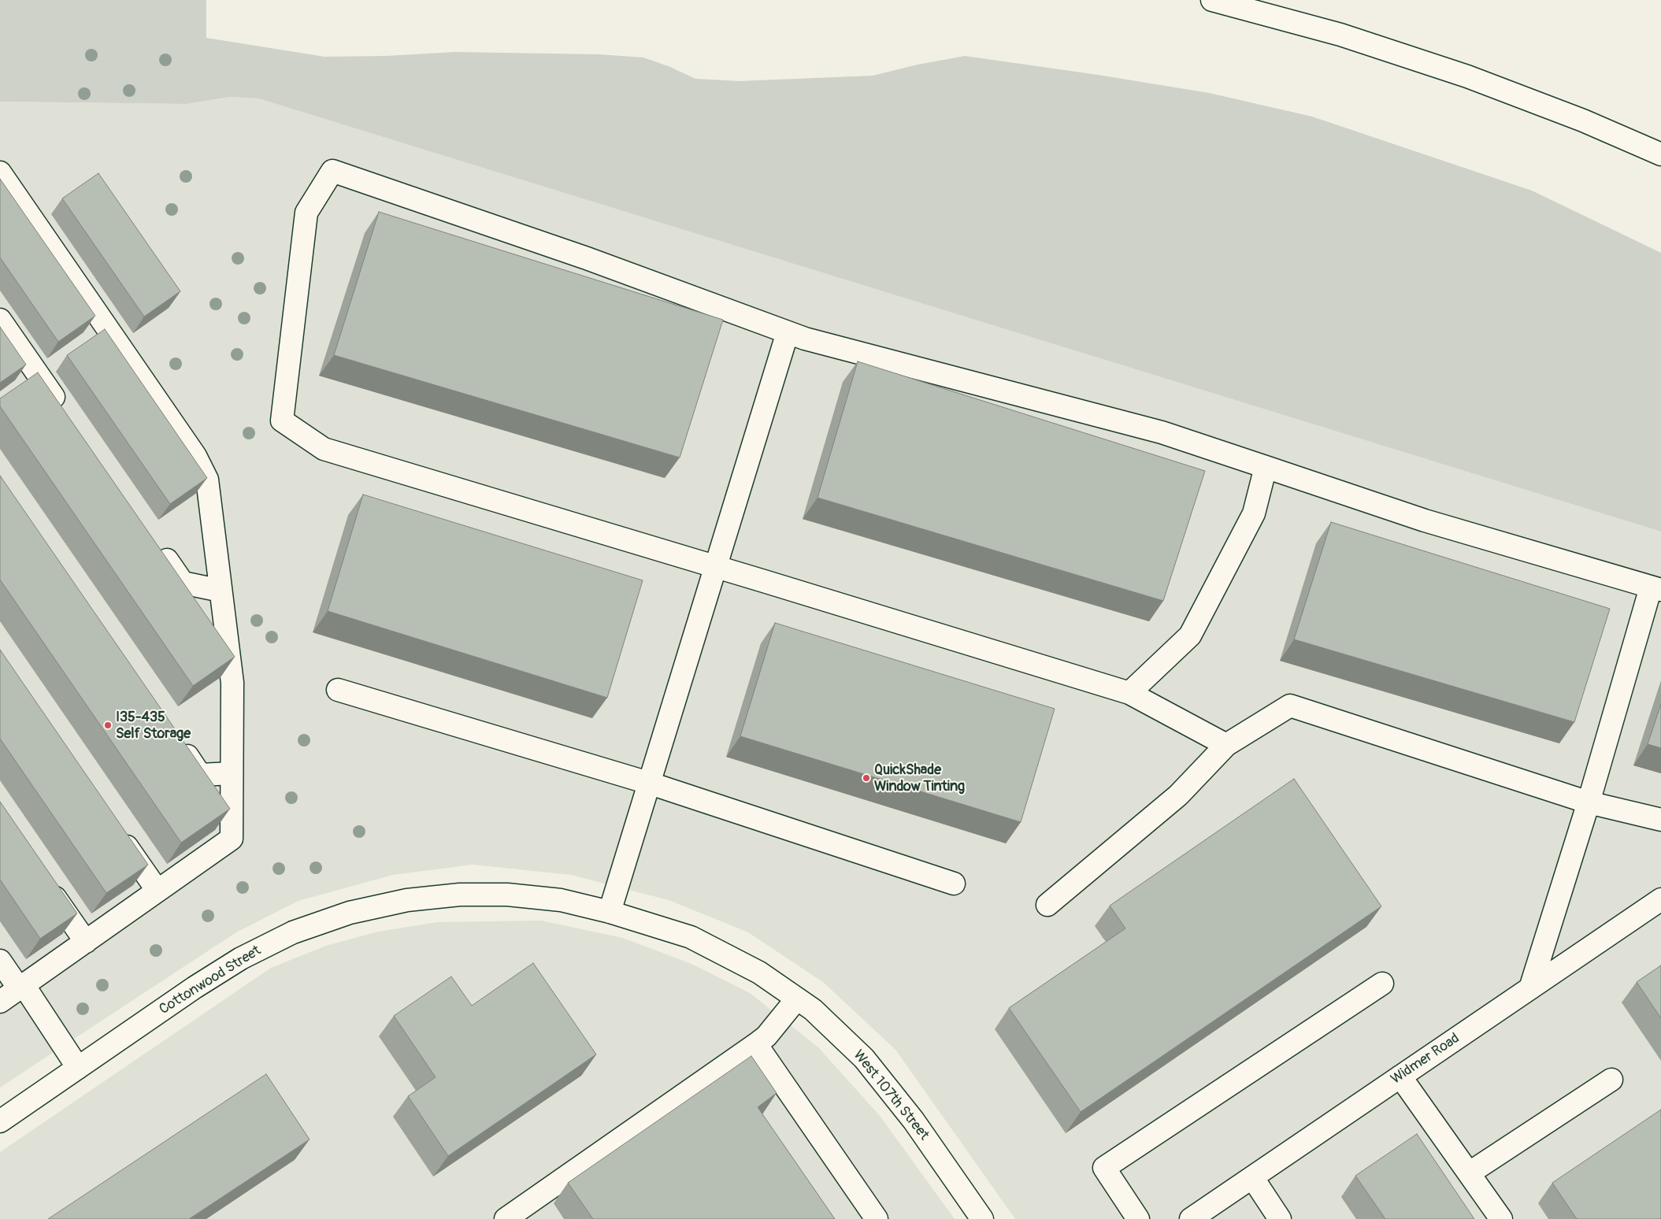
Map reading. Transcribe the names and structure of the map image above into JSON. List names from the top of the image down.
{
  "streets": {
    "main road": ["Cottonwood Street", "Widmer Road", "West 107th Street"]
  },
  "crossings": [
    ["Cottonwood Street", "West 107th Street"]
  ],
  "places": ["I35-435 Self Storage", "QuickShade Window Tinting"]
}
